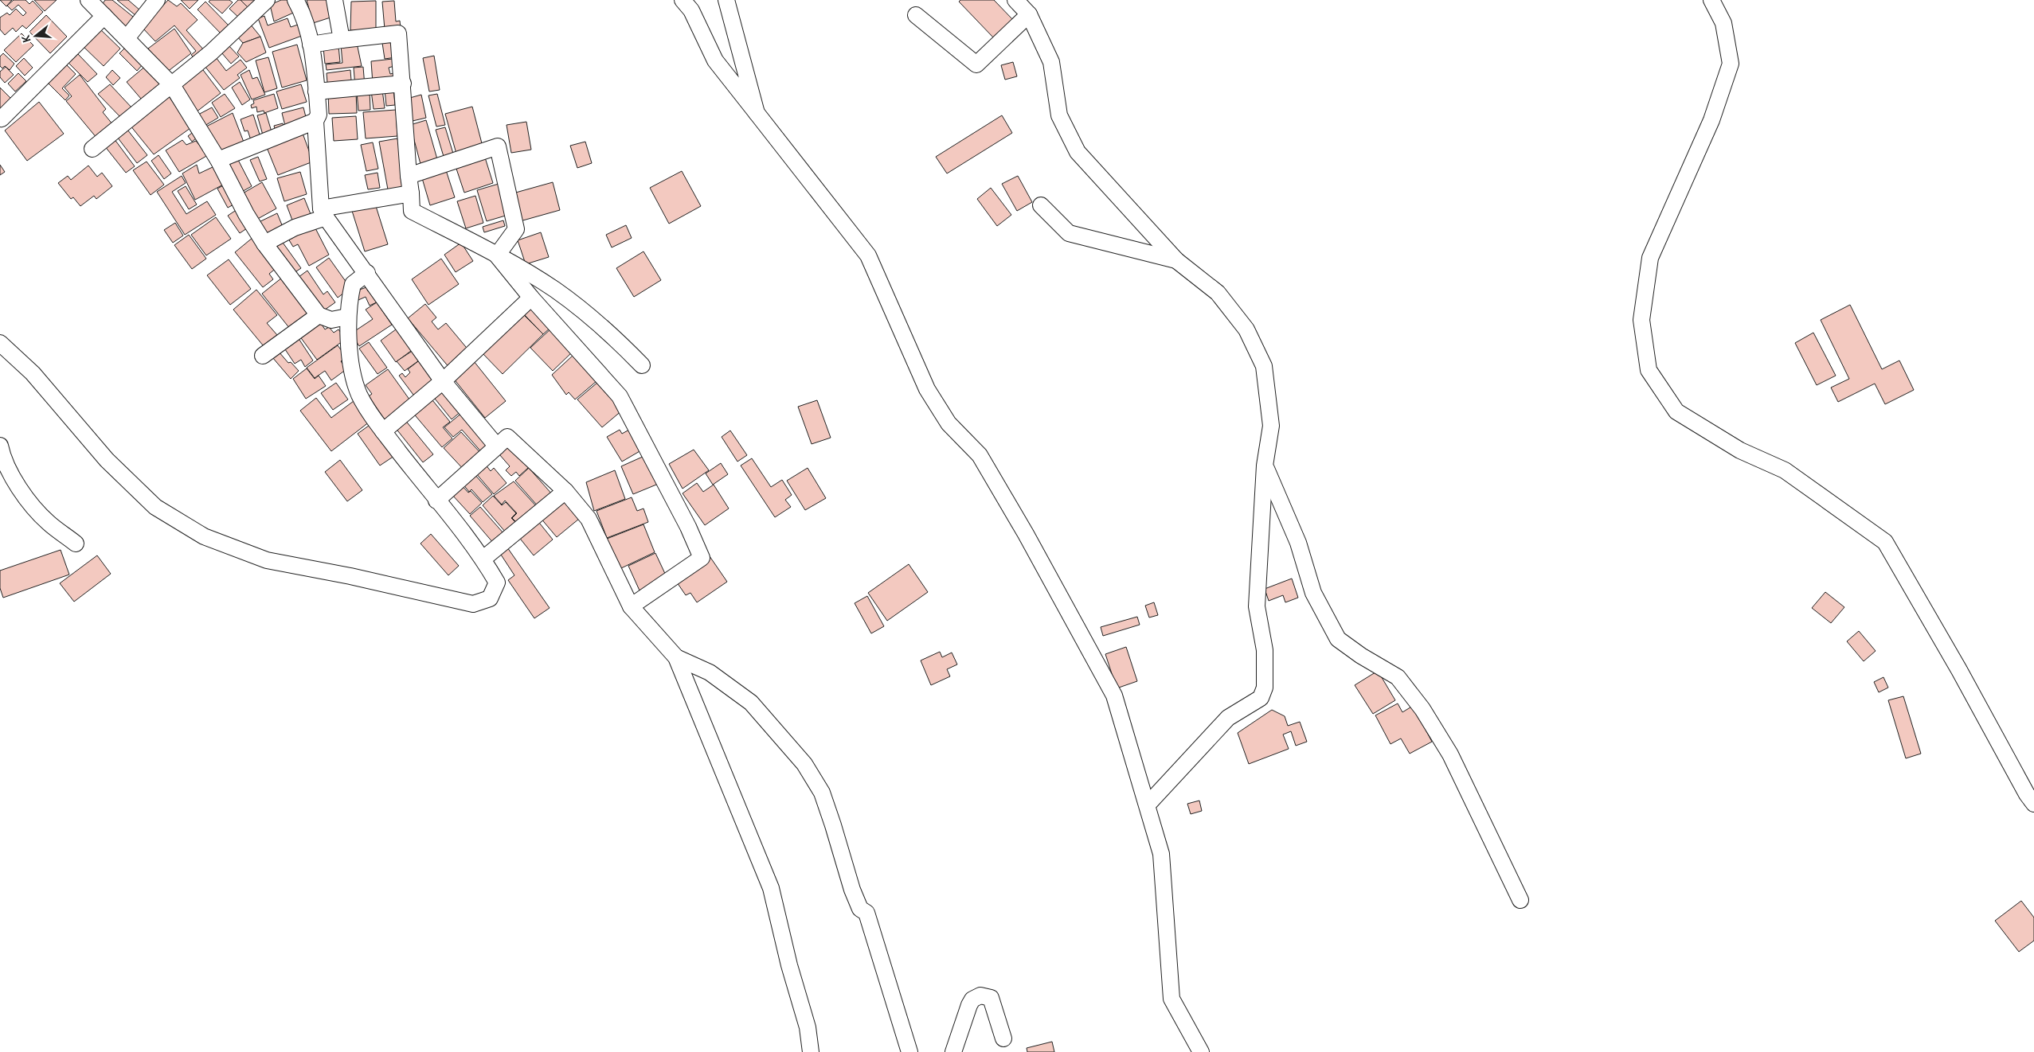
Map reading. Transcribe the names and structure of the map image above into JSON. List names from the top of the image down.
{
  "north": "left"
}
